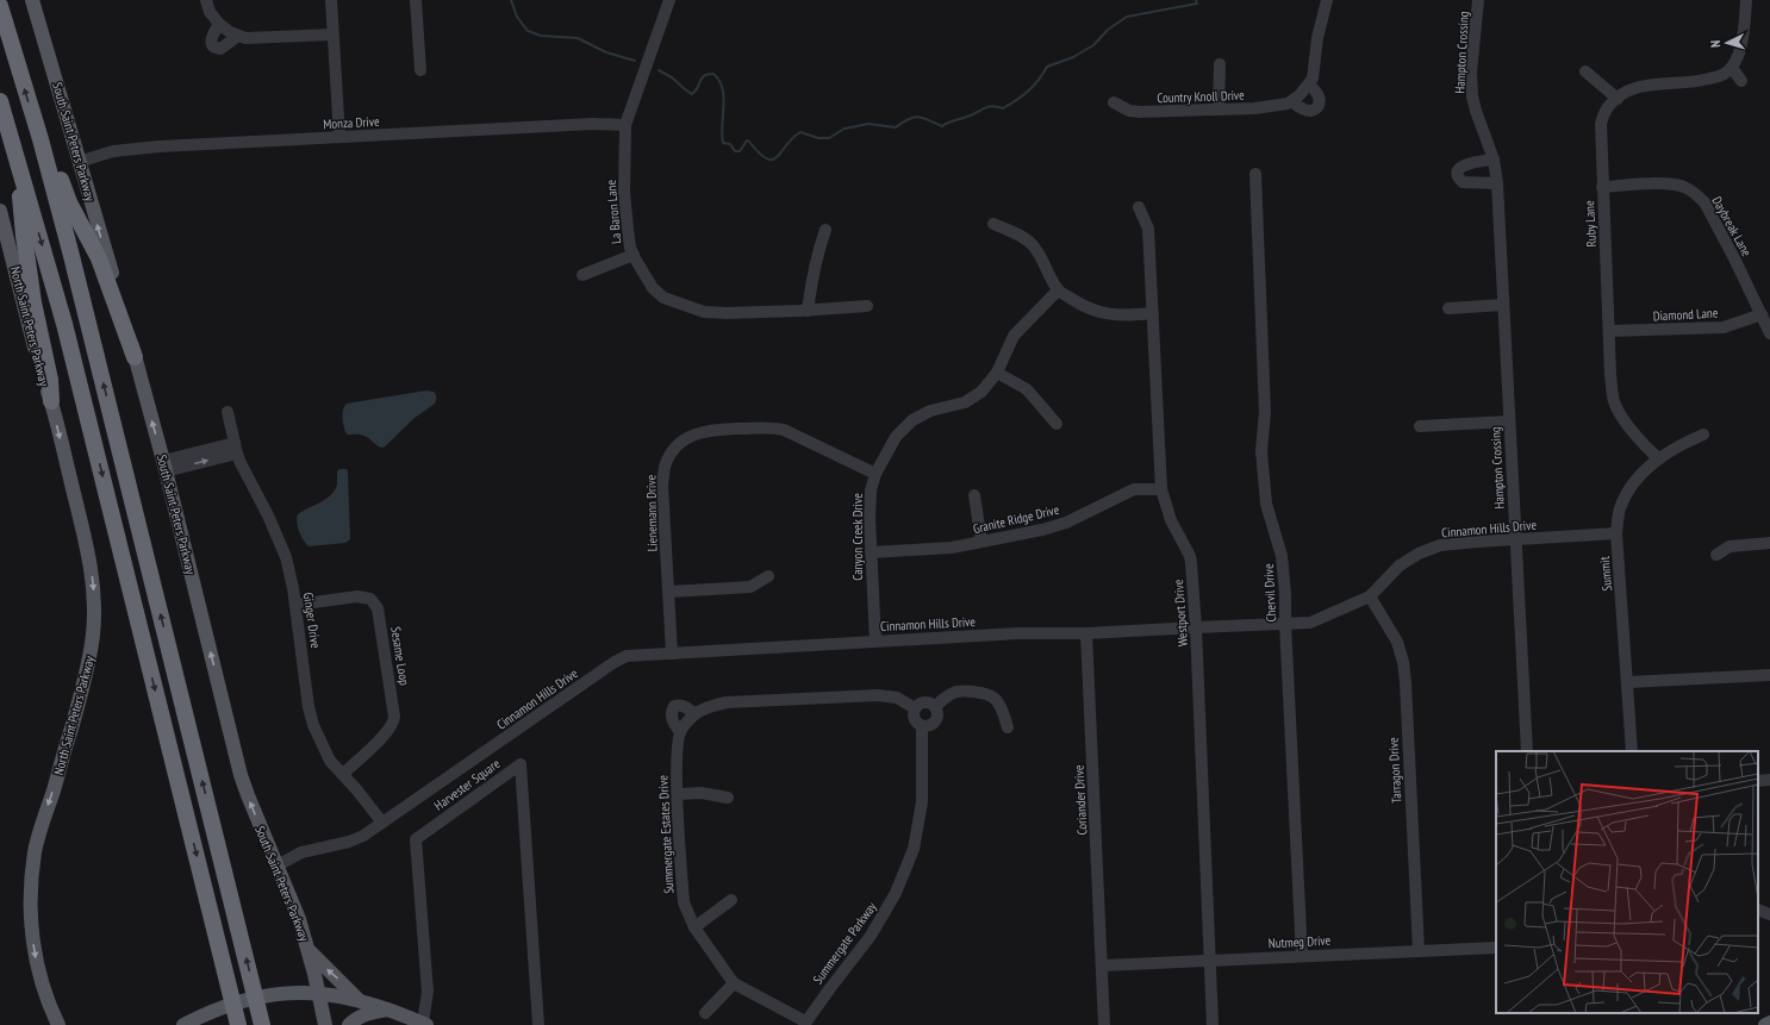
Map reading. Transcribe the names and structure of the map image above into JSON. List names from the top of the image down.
{
  "streets": {
    "main road": ["South Saint Peters Parkway", "North Saint Peters Parkway"],
    "street": [
      "Hampton Crossing",
      "Country Knoll Drive",
      "Monza Drive",
      "La Baron Lane",
      "Ruby Lane",
      "Daybreak Lane",
      "Diamond Lane",
      "Lienemann Drive",
      "Granite Ridge Drive",
      "Cinnamon Hills Drive",
      "Canyon Creek Drive",
      "Summit",
      "Chervil Drive",
      "Westport Drive",
      "Ginger Drive",
      "Sesame Loop",
      "Tarragon Drive",
      "Harvester Square",
      "Coriander Drive",
      "Summergate Estates Drive",
      "Nutmeg Drive",
      "Summergate Parkway"
    ]
  },
  "crossings": [
    ["Hampton Crossing", "Cinnamon Hills Drive"],
    ["Monza Drive", "South Saint Peters Parkway"],
    ["Monza Drive", "La Baron Lane"],
    ["South Saint Peters Parkway", "Cinnamon Hills Drive"],
    ["Ruby Lane", "Daybreak Lane"],
    ["Ruby Lane", "Diamond Lane"],
    ["Ruby Lane", "Summit"],
    ["Daybreak Lane", "Diamond Lane"],
    ["Lienemann Drive", "Cinnamon Hills Drive"],
    ["Lienemann Drive", "Canyon Creek Drive"],
    ["Granite Ridge Drive", "Canyon Creek Drive"],
    ["Granite Ridge Drive", "Westport Drive"],
    ["Cinnamon Hills Drive", "Canyon Creek Drive"],
    ["Cinnamon Hills Drive", "Summit"],
    ["Cinnamon Hills Drive", "Chervil Drive"],
    ["Cinnamon Hills Drive", "Westport Drive"],
    ["Cinnamon Hills Drive", "Ginger Drive"],
    ["Cinnamon Hills Drive", "Tarragon Drive"],
    ["Cinnamon Hills Drive", "Coriander Drive"],
    ["Chervil Drive", "Nutmeg Drive"],
    ["Westport Drive", "Nutmeg Drive"],
    ["Ginger Drive", "Sesame Loop"],
    ["Tarragon Drive", "Nutmeg Drive"],
    ["Coriander Drive", "Nutmeg Drive"],
    ["Summergate Estates Drive", "Summergate Parkway"]
  ],
  "one_way": ["South Saint Peters Parkway", "North Saint Peters Parkway"],
  "north": "left"
}
